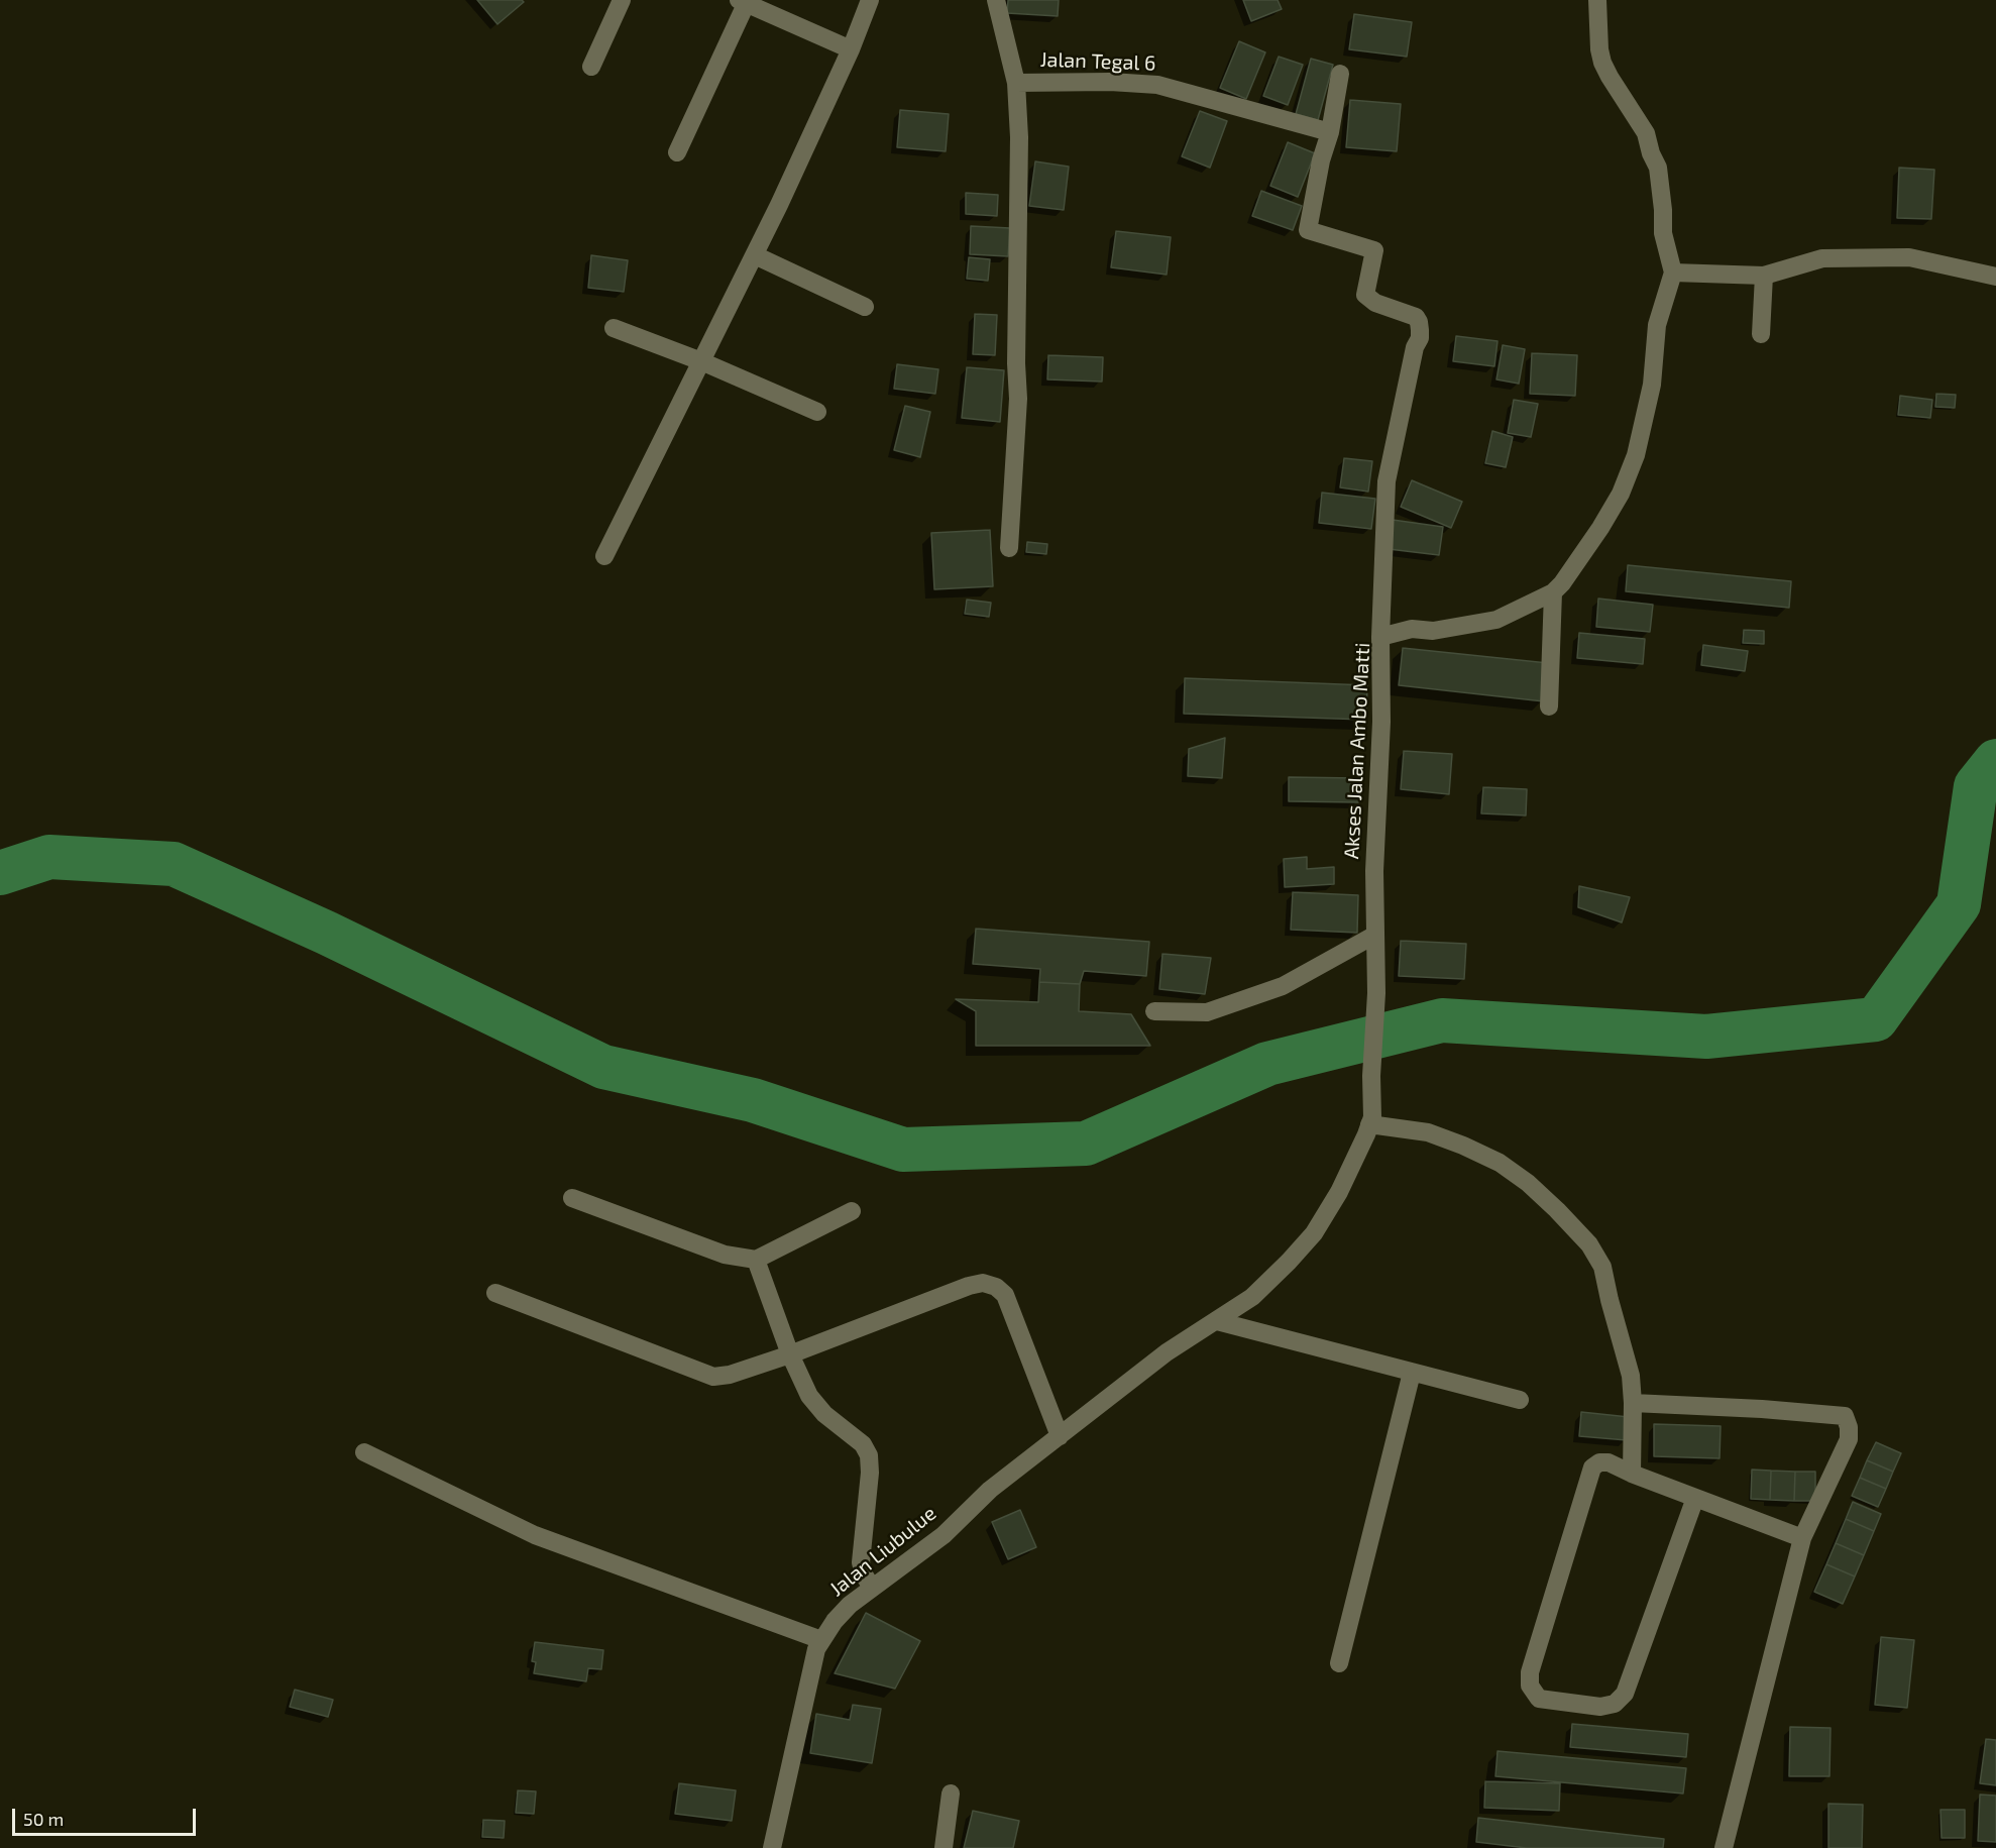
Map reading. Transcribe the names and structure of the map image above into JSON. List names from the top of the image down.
{
  "streets": {
    "street": ["Jalan Tegal 6", "Akses Jalan Ambo Matti", "Jalan Liubulue"]
  },
  "crossings": [
    ["Akses Jalan Ambo Matti", "Jalan Liubulue"]
  ],
  "scale_bar": "50 m"
}
